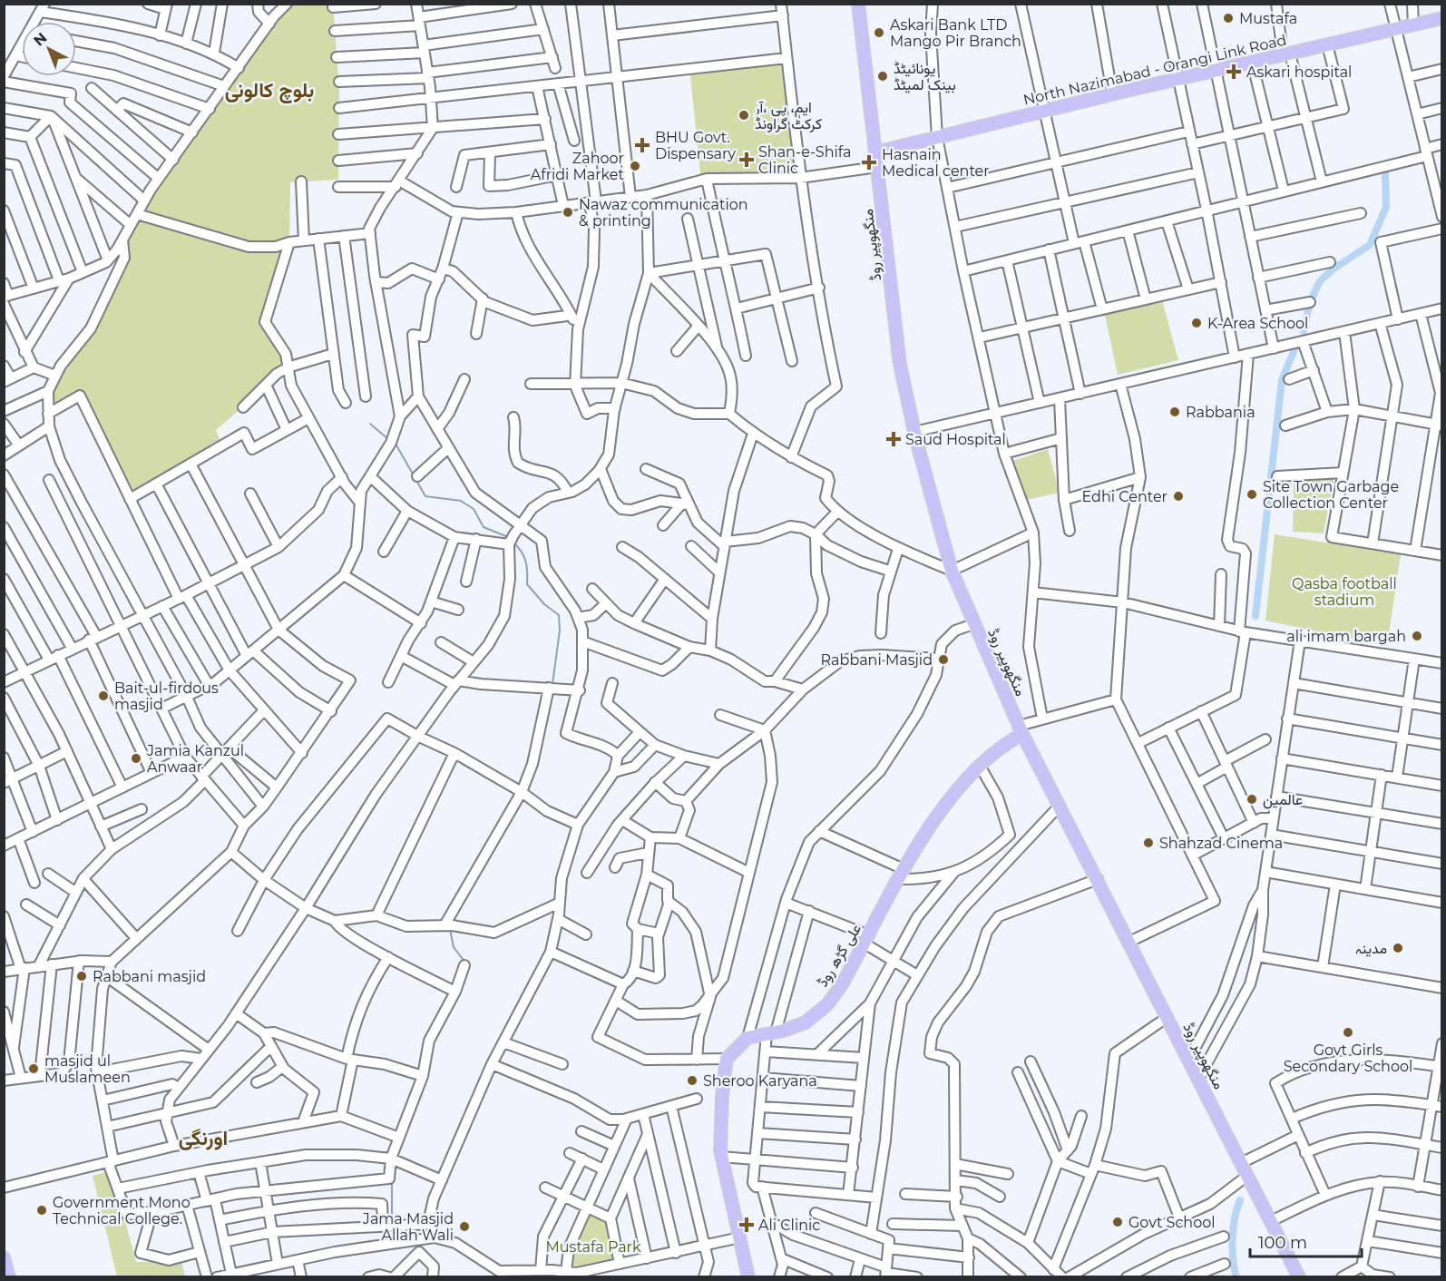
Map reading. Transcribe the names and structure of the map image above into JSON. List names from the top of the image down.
{
  "streets": {
    "main road": ["North Nazimabad - Orangi Link Road", "منگھوپیر روڈ", "علی گڑھ روڈ"]
  },
  "crossings": [
    ["North Nazimabad - Orangi Link Road", "منگھوپیر روڈ"],
    ["منگھوپیر روڈ", "علی گڑھ روڈ"]
  ],
  "districts": ["بلوچ کالونی", "اورنگی"],
  "parks": ["Qasba football stadium", "Mustafa Park"],
  "places": {
    "other": [
      "Mustafa",
      "Askari Bank LTD Mango Pir Branch",
      "یونائیٹڈ بینک لمیٹڈ",
      "ایم، پی ،آر کرکٹ گراونڈ",
      "Zahoor Afridi Market",
      "Nawaz communication & printing",
      "K-Area School",
      "Rabbania",
      "Site Town Garbage Collection Center",
      "Edhi Center",
      "ali imam bargah",
      "Rabbani Masjid",
      "Bait-ul-firdous masjid",
      "Jamia Kanzul Anwaar",
      "عالمین",
      "Shahzad Cinema",
      "مدینہ",
      "Rabbani masjid",
      "Govt Girls Secondary School",
      "masjid ul Muslameen",
      "Sheroo Karyana",
      "Government Mono Technical College.",
      "Govt School",
      "Jama Masjid Allah Wali"
    ],
    "health": [
      "Askari hospital",
      "BHU Govt. Dispensary",
      "Shan-e-Shifa Clinic",
      "Hasnain Medical center",
      "Saud Hospital",
      "Ali Clinic"
    ]
  },
  "scale_bar": "100 m",
  "north": "top left"
}
